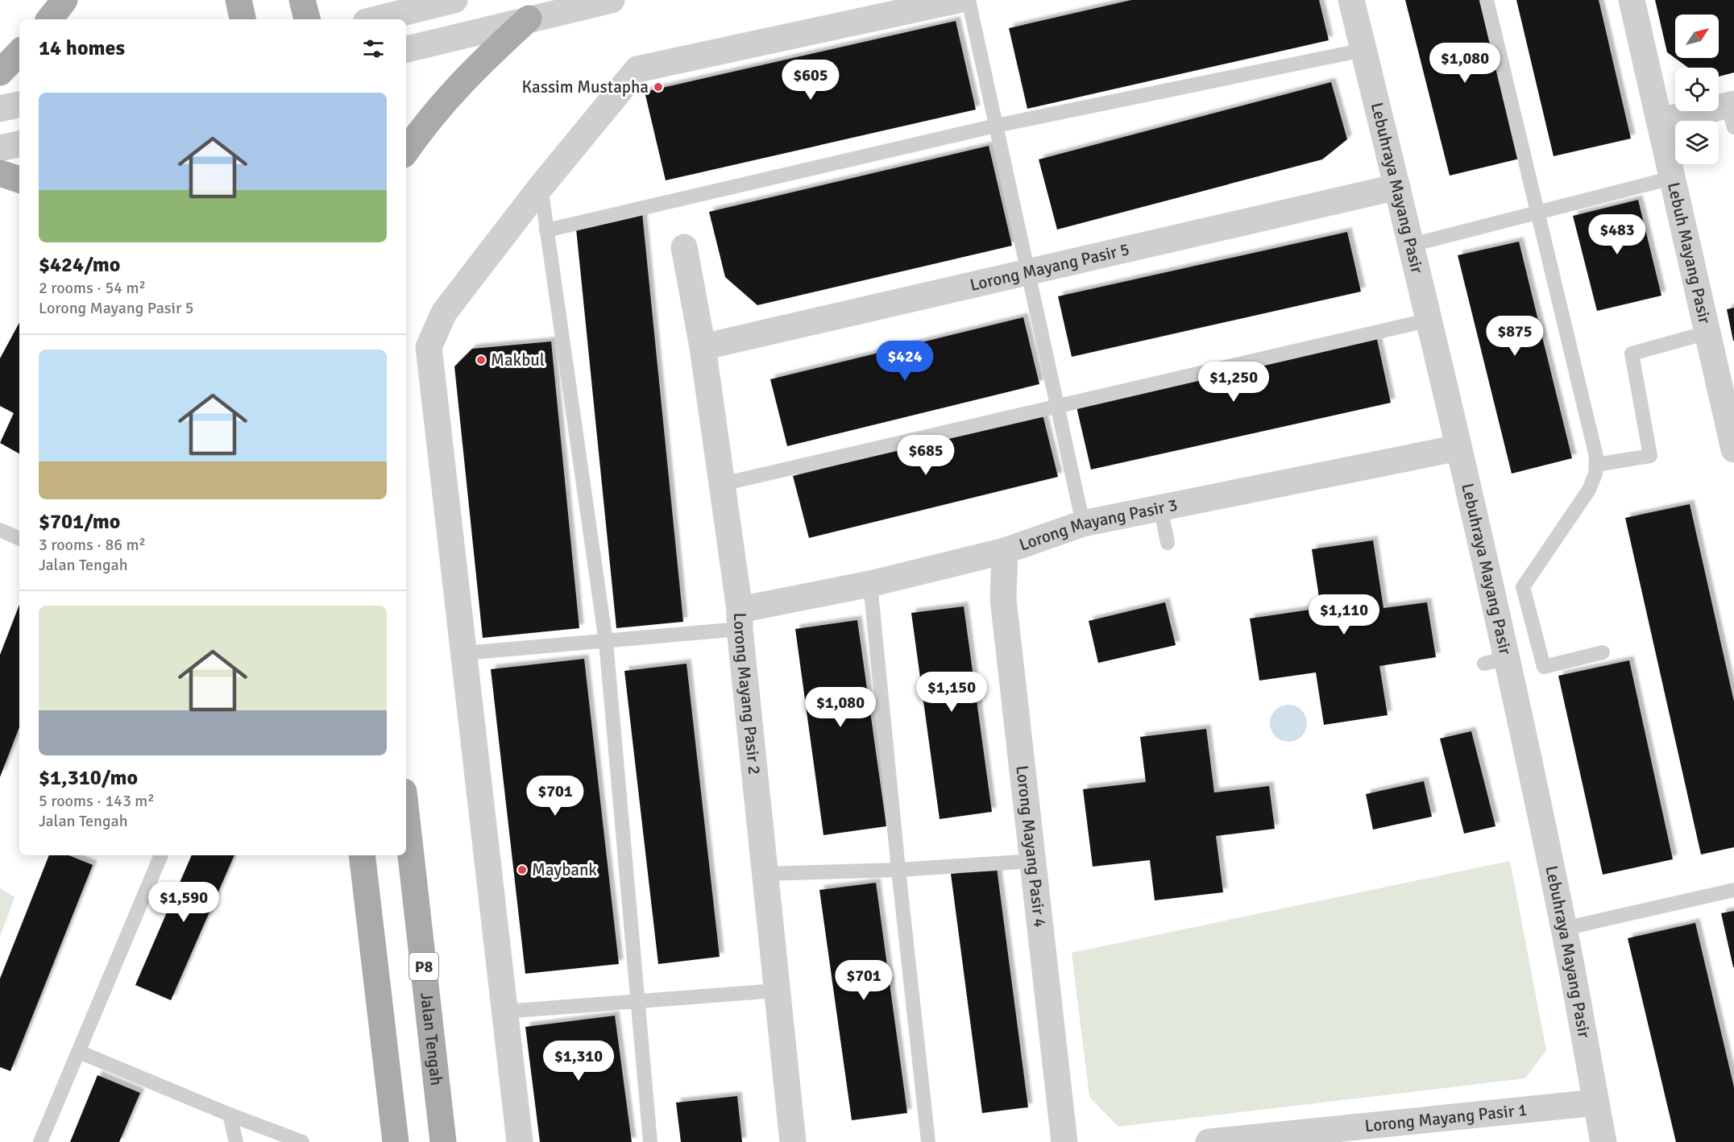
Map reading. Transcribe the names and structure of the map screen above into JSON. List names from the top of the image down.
{
  "streets": {
    "main road": ["P8", "Jalan Tengah"],
    "street": [
      "Lebuhraya Mayang Pasir",
      "Lebuh Mayang Pasir",
      "Lorong Mayang Pasir 5",
      "Lorong Mayang Pasir 3",
      "Lorong Mayang Pasir 2",
      "Lorong Mayang Pasir 4",
      "Lorong Mayang Pasir 1"
    ]
  },
  "crossings": [
    ["Lebuhraya Mayang Pasir", "Lorong Mayang Pasir 5"],
    ["Lebuhraya Mayang Pasir", "Lorong Mayang Pasir 3"],
    ["Lebuhraya Mayang Pasir", "Lorong Mayang Pasir 1"],
    ["Lorong Mayang Pasir 5", "Lorong Mayang Pasir 2"],
    ["Lorong Mayang Pasir 3", "Lorong Mayang Pasir 2"],
    ["Lorong Mayang Pasir 3", "Lorong Mayang Pasir 4"]
  ],
  "places": ["Kassim Mustapha", "Makbul", "Maybank"],
  "north": "top right",
  "page": {
    "heading": "14 homes",
    "price": [
      "$1,080",
      "$605",
      "$483",
      "$875",
      "$424",
      "$1,250",
      "$685",
      "$1,110",
      "$1,150",
      "$1,080",
      "$701",
      "$1,590",
      "$701",
      "$1,310"
    ],
    "list": [
      {
        "name": "$424/mo",
        "note": "2 rooms · 54 m² · Lorong Mayang Pasir 5"
      },
      {
        "name": "$701/mo",
        "note": "3 rooms · 86 m² · Jalan Tengah"
      },
      {
        "name": "$1,310/mo",
        "note": "5 rooms · 143 m² · Jalan Tengah"
      }
    ]
  }
}
